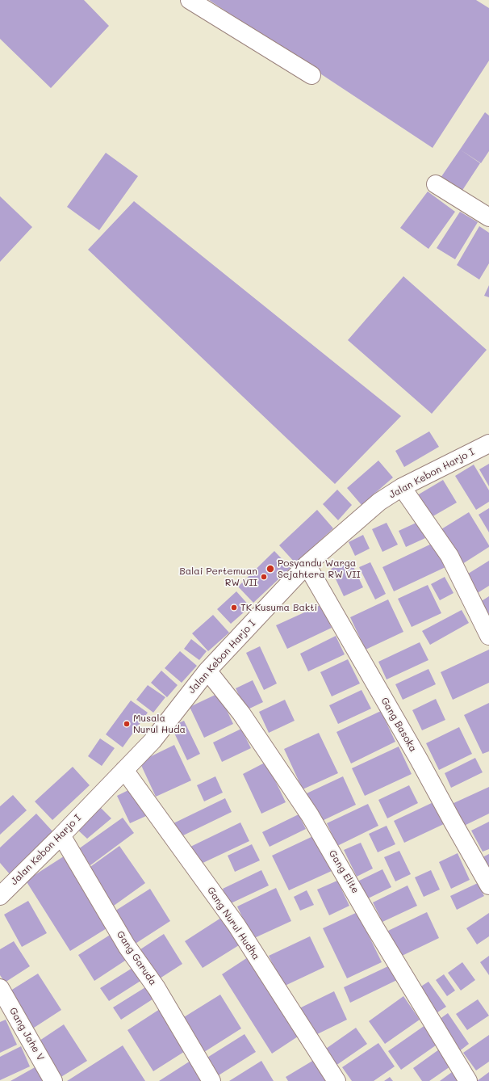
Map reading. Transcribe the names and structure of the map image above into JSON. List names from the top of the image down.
{
  "streets": {
    "street": [
      "Jalan Kebon Harjo I",
      "Gang Basoka",
      "Gang Elite",
      "Gang Nurul Hudha",
      "Gang Garuda",
      "Gang Jahe V"
    ]
  },
  "crossings": [
    ["Jalan Kebon Harjo I", "Gang Basoka"],
    ["Jalan Kebon Harjo I", "Gang Elite"],
    ["Jalan Kebon Harjo I", "Gang Nurul Hudha"],
    ["Jalan Kebon Harjo I", "Gang Garuda"]
  ],
  "places": [
    "Posyandu Warga Sejahtera RW VII",
    "Balai Pertemuan RW VII",
    "TK Kusuma Bakti",
    "Musala Nurul Huda"
  ]
}
